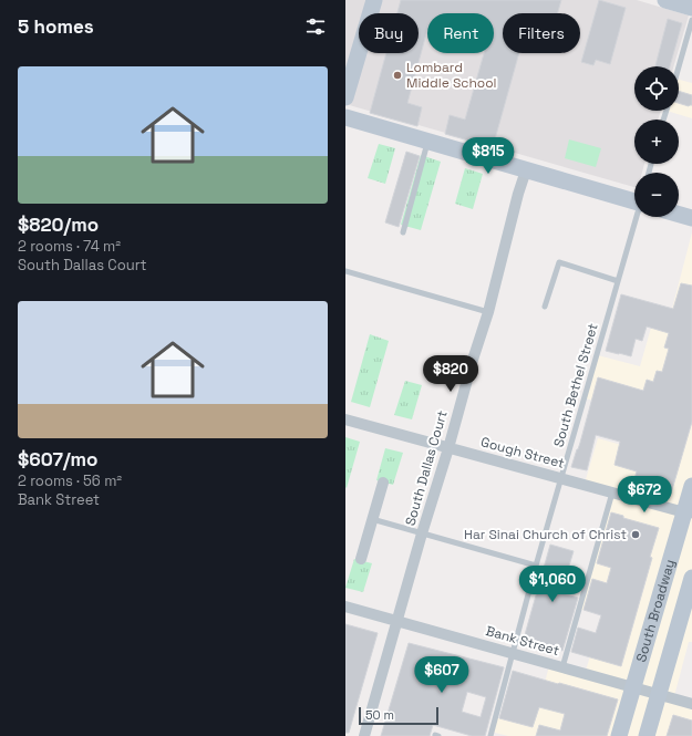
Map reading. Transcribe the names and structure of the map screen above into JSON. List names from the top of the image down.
{
  "streets": {
    "main road": ["South Broadway"],
    "street": ["Gough Street", "South Dallas Court", "Bank Street"],
    "lane": ["South Bethel Street"]
  },
  "crossings": [
    ["South Bethel Street", "Gough Street"],
    ["South Bethel Street", "Bank Street"],
    ["Gough Street", "South Dallas Court"],
    ["Gough Street", "South Broadway"],
    ["South Dallas Court", "Bank Street"],
    ["South Broadway", "Bank Street"]
  ],
  "places": ["Lombard Middle School", "Har Sinai Church of Christ"],
  "scale_bar": "50 m",
  "page": {
    "heading": "5 homes",
    "chip": ["Buy", "Rent", "Filters"],
    "list": [
      {
        "name": "$820/mo",
        "note": "2 rooms · 74 m² · South Dallas Court"
      },
      {
        "name": "$607/mo",
        "note": "2 rooms · 56 m² · Bank Street"
      }
    ],
    "map_buttons": ["+", "−"],
    "price": [
      "$815",
      "$820",
      "$672",
      "$1,060",
      "$607"
    ],
    "scale": "50 m"
  }
}
